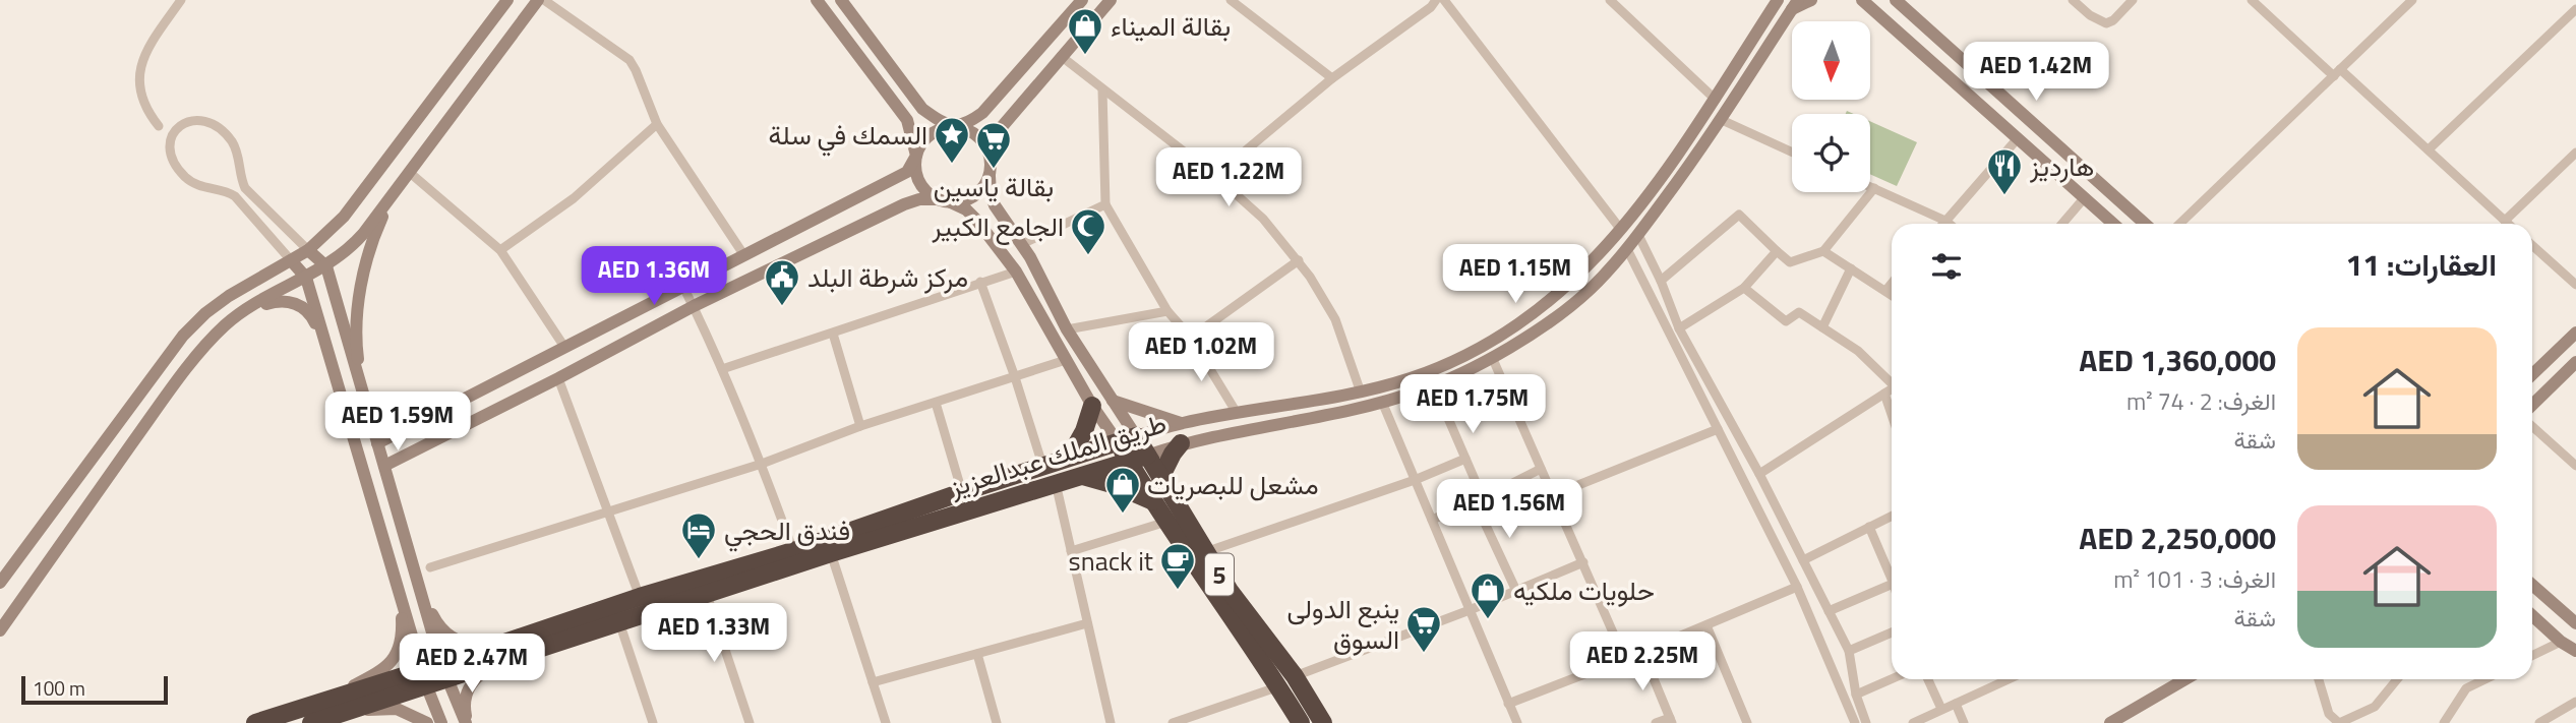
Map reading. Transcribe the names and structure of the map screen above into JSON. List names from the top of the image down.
{
  "streets": {
    "highway": ["طريق الملك عبدالعزيز", "5"]
  },
  "crossings": [
    ["طريق الملك عبدالعزيز", "5"]
  ],
  "places": {
    "shop": ["بقالة الميناء", "مشعل للبصريات", "حلويات ملكيه"],
    "place": ["السمك في سلة"],
    "supermarket": ["بقالة ياسين", "ينبع الدولى السوق"],
    "restaurant": ["هارديز"],
    "mosque": ["الجامع الكبير"],
    "public building": ["مركز شرطة البلد"],
    "hotel": ["فندق الحجي"],
    "cafe": ["snack it"]
  },
  "scale_bar": "100 m",
  "north": "bottom",
  "page": {
    "price": [
      "AED 1.42M",
      "AED 1.22M",
      "AED 1.15M",
      "AED 1.36M",
      "AED 1.02M",
      "AED 1.75M",
      "AED 1.59M",
      "AED 1.56M",
      "AED 1.33M",
      "AED 2.25M",
      "AED 2.47M"
    ],
    "heading": "العقارات: 11",
    "list": [
      {
        "name": "AED 1,360,000",
        "note": "الغرف: 2 · 74 m² · شقة"
      },
      {
        "name": "AED 2,250,000",
        "note": "الغرف: 3 · 101 m² · شقة"
      }
    ],
    "scale": "100 m"
  }
}
